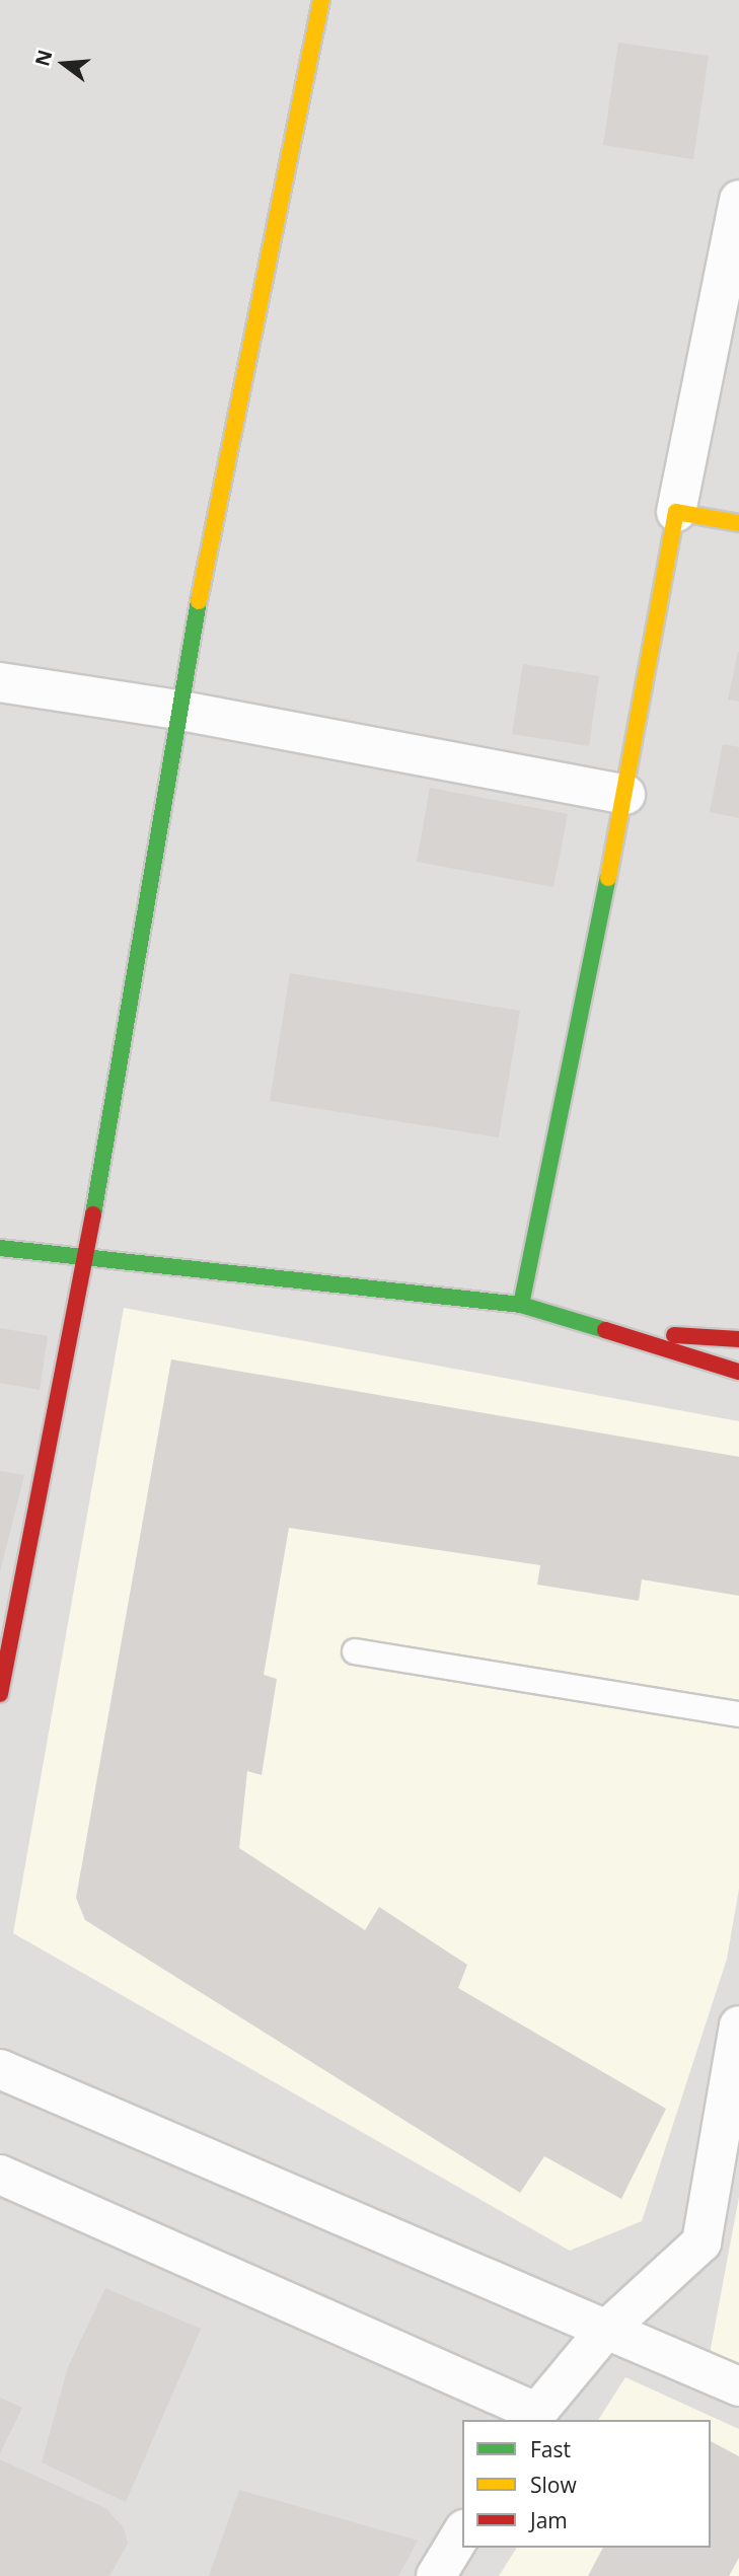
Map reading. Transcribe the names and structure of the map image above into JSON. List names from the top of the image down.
{
  "legend": ["Fast", "Slow", "Jam"],
  "north": "left"
}
